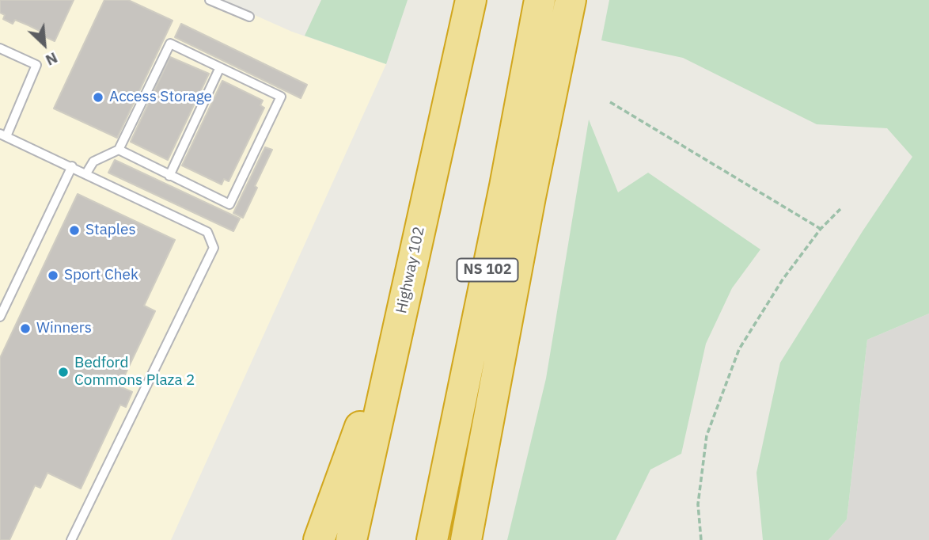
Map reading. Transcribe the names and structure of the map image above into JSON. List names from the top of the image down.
{
  "streets": {
    "highway": ["Highway 102", "NS 102"]
  },
  "places": [
    "Access Storage",
    "Staples",
    "Sport Chek",
    "Winners",
    "Bedford Commons Plaza 2"
  ],
  "north": "bottom right"
}
